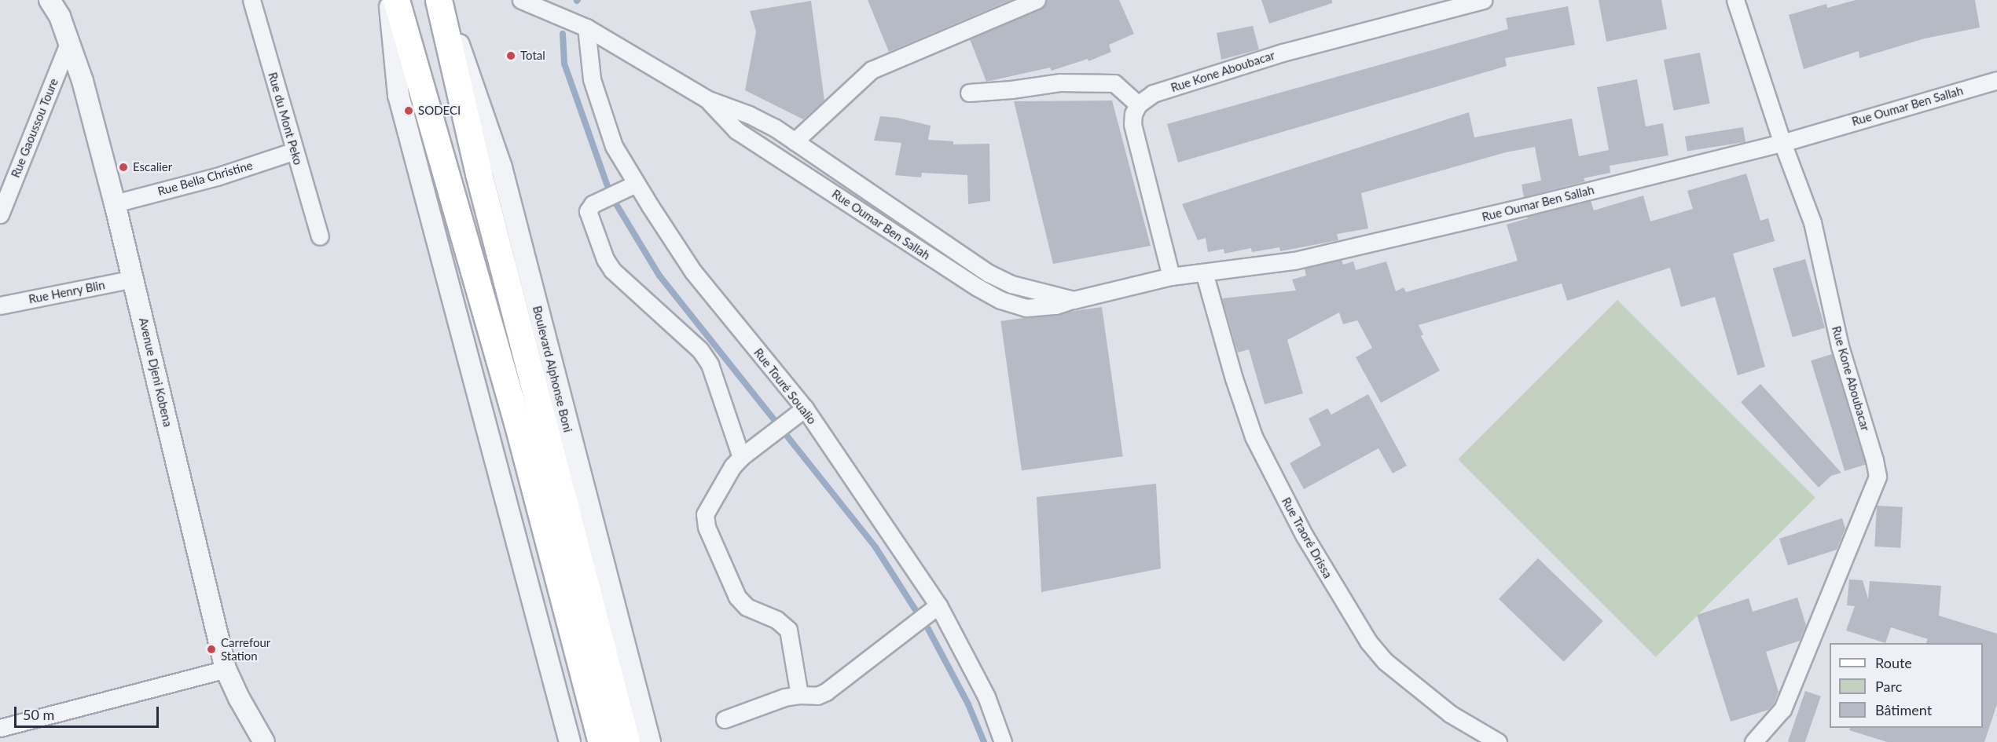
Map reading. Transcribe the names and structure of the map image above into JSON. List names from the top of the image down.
{
  "streets": {
    "main road": ["Boulevard Alphonse Boni"],
    "street": [
      "Rue Kone Aboubacar",
      "Rue Oumar Ben Sallah",
      "Rue du Mont Peko",
      "Rue Gaoussou Toure",
      "Rue Bella Christine",
      "Rue Henry Blin",
      "Avenue Djeni Kobena",
      "Rue Touré Soualio",
      "Rue Traoré Drissa"
    ]
  },
  "crossings": [
    ["Rue Kone Aboubacar", "Rue Oumar Ben Sallah"],
    ["Rue Oumar Ben Sallah", "Rue Touré Soualio"],
    ["Rue Oumar Ben Sallah", "Rue Traoré Drissa"],
    ["Rue du Mont Peko", "Rue Bella Christine"],
    ["Rue Gaoussou Toure", "Avenue Djeni Kobena"],
    ["Rue Bella Christine", "Avenue Djeni Kobena"],
    ["Rue Henry Blin", "Avenue Djeni Kobena"]
  ],
  "places": [
    "Total",
    "SODECI",
    "Escalier",
    "Carrefour Station"
  ],
  "legend": ["Route", "Parc", "Bâtiment"],
  "scale_bar": "50 m"
}
